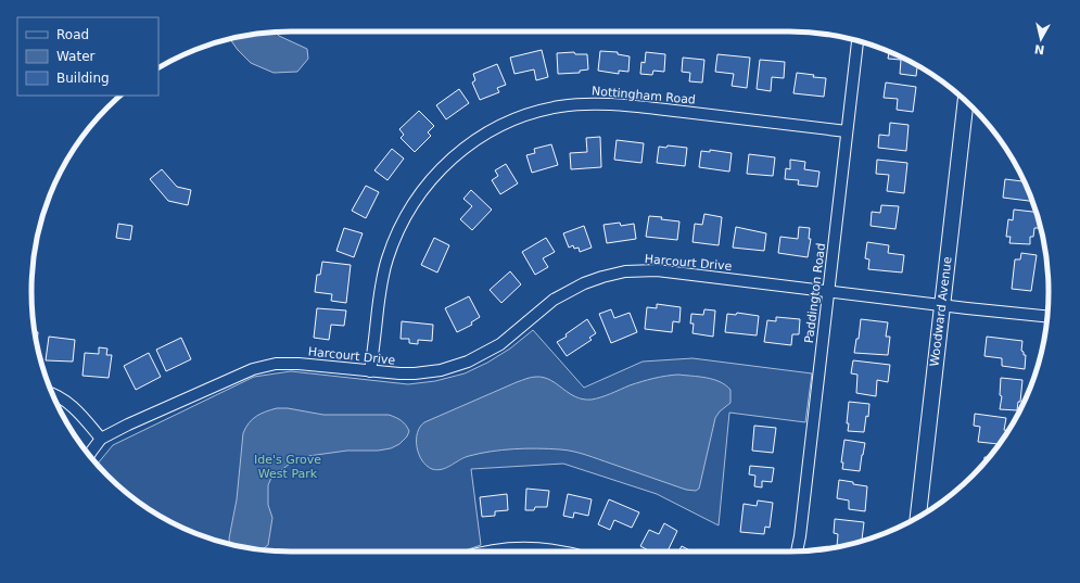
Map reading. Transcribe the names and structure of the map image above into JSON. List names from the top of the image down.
{
  "streets": {
    "main road": ["Woodward Avenue"],
    "street": ["Nottingham Road", "Harcourt Drive", "Paddington Road"]
  },
  "crossings": [
    ["Nottingham Road", "Harcourt Drive"],
    ["Nottingham Road", "Paddington Road"],
    ["Harcourt Drive", "Paddington Road"],
    ["Harcourt Drive", "Woodward Avenue"]
  ],
  "parks": ["Ide's Grove West Park"],
  "legend": ["Road", "Water", "Building"],
  "north": "bottom"
}
